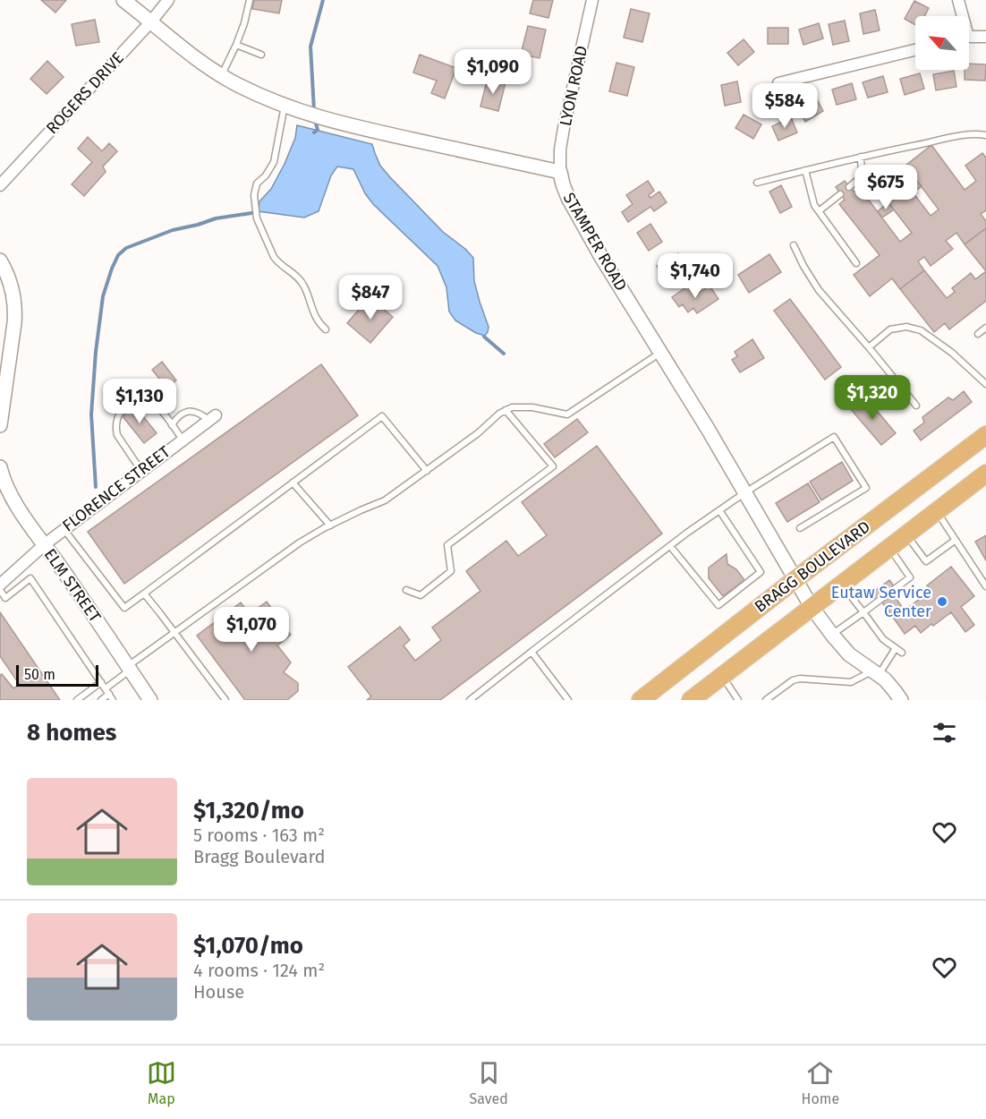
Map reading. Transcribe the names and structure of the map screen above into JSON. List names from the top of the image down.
{
  "streets": {
    "main road": ["BRAGG BOULEVARD"],
    "street": [
      "LYON ROAD",
      "ROGERS DRIVE",
      "STAMPER ROAD",
      "FLORENCE STREET",
      "ELM STREET"
    ]
  },
  "crossings": [
    ["LYON ROAD", "STAMPER ROAD"],
    ["ROGERS DRIVE", "STAMPER ROAD"],
    ["STAMPER ROAD", "BRAGG BOULEVARD"],
    ["FLORENCE STREET", "ELM STREET"]
  ],
  "places": ["Eutaw Service Center"],
  "scale_bar": "50 m",
  "north": "top left",
  "page": {
    "price": [
      "$1,090",
      "$584",
      "$675",
      "$1,740",
      "$847",
      "$1,320",
      "$1,130",
      "$1,070"
    ],
    "scale": "50 m",
    "heading": "8 homes",
    "list": [
      {
        "name": "$1,320/mo",
        "note": "5 rooms · 163 m² · Bragg Boulevard"
      },
      {
        "name": "$1,070/mo",
        "note": "4 rooms · 124 m² · House"
      }
    ],
    "tabs": ["Map", "Saved", "Home"]
  }
}
